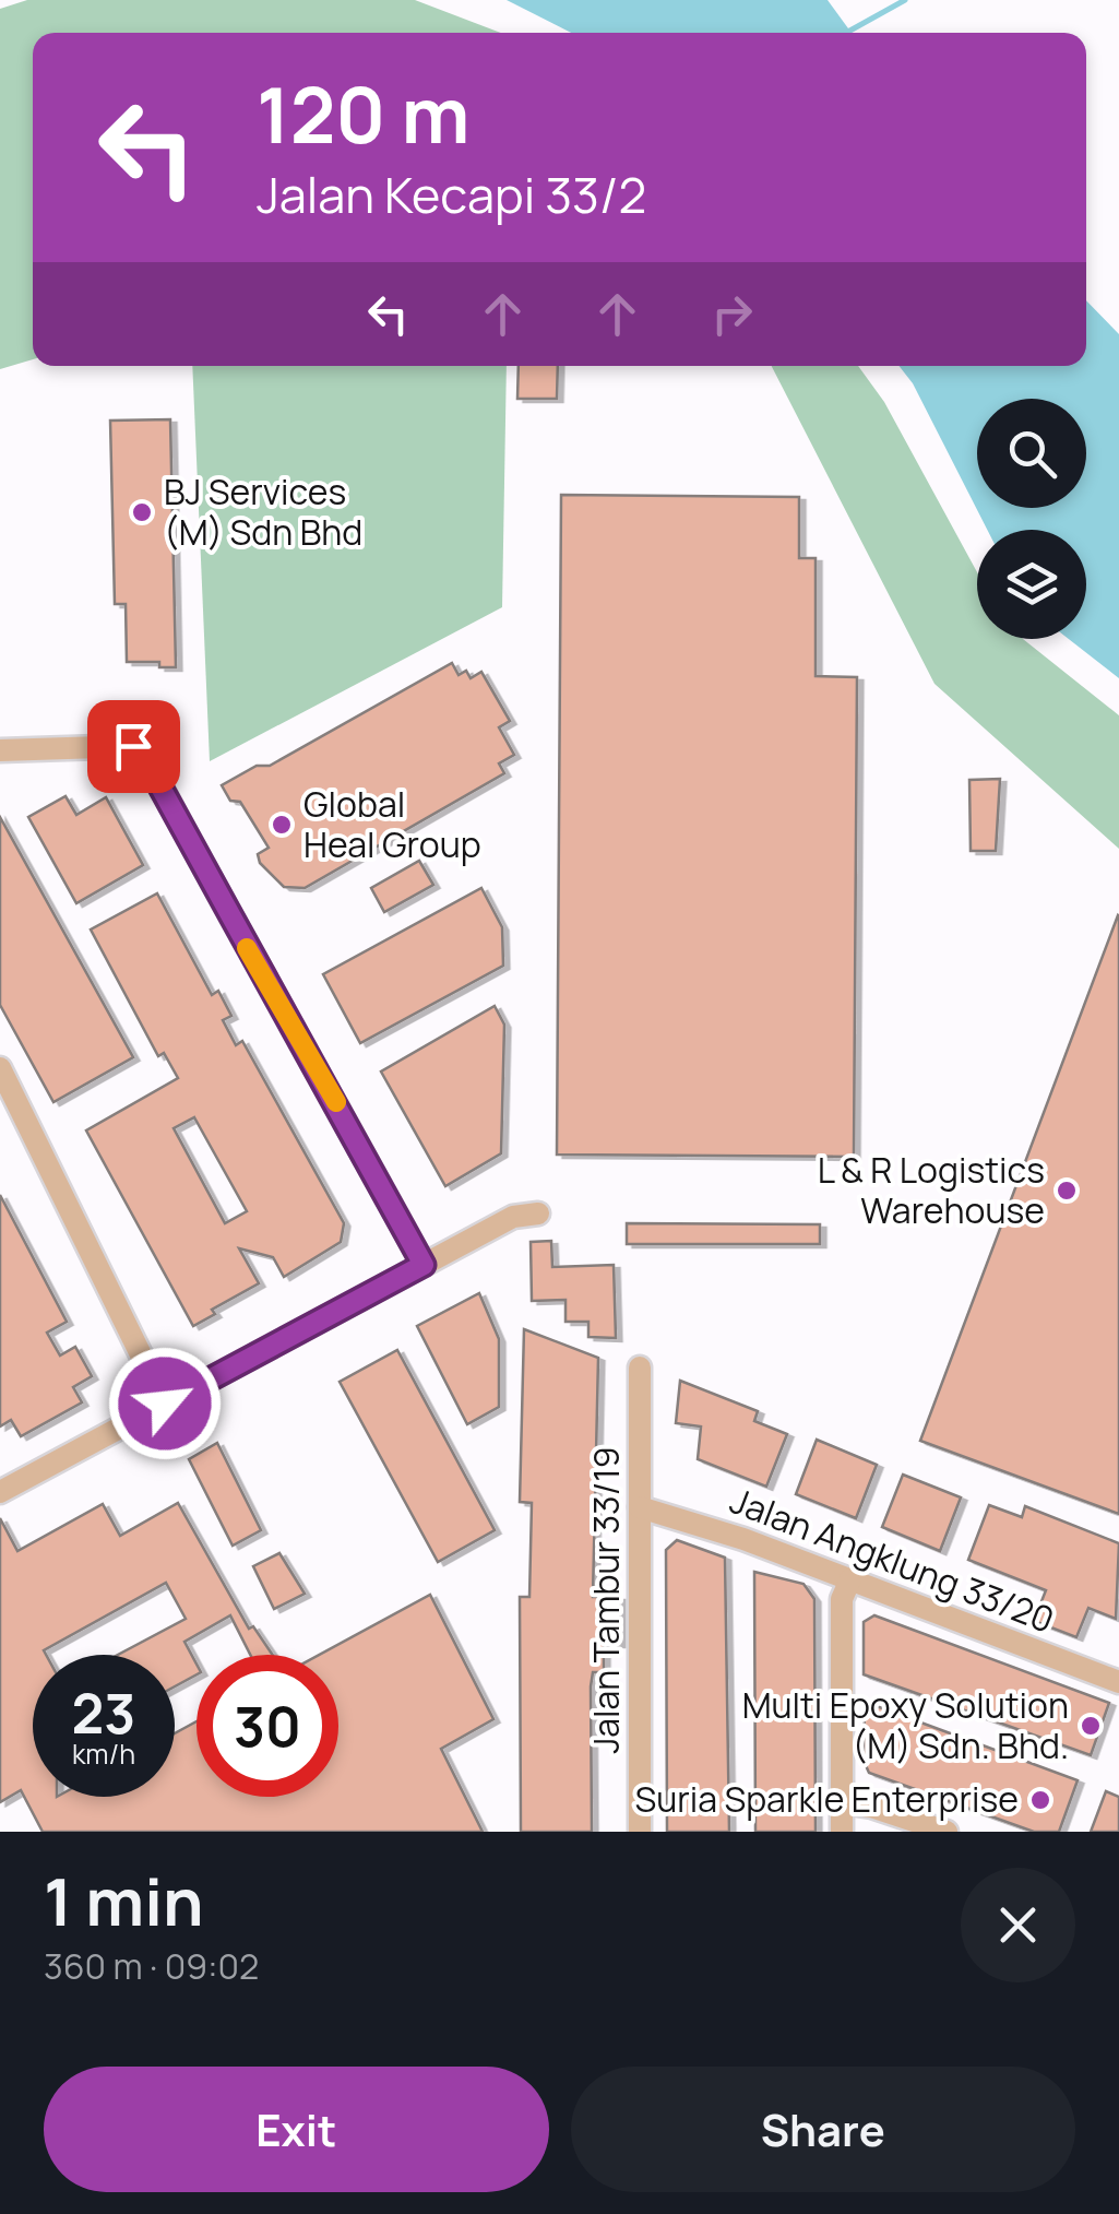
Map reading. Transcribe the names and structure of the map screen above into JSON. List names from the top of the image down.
{
  "streets": {
    "street": ["Jalan Angklung 33/20", "Jalan Tambur 33/19"]
  },
  "crossings": [
    ["Jalan Angklung 33/20", "Jalan Tambur 33/19"]
  ],
  "places": [
    "BJ Services (M) Sdn Bhd",
    "Global Heal Group",
    "L & R Logistics Warehouse",
    "Multi Epoxy Solution (M) Sdn. Bhd.",
    "Suria Sparkle Enterprise"
  ],
  "page": {
    "turn": ["120 m", "Jalan Kecapi 33/2"],
    "speed": "23 km/h",
    "limit": "30",
    "heading": ["1 min", "360 m · 09:02"],
    "buttons": ["Exit", "Share"]
  }
}
